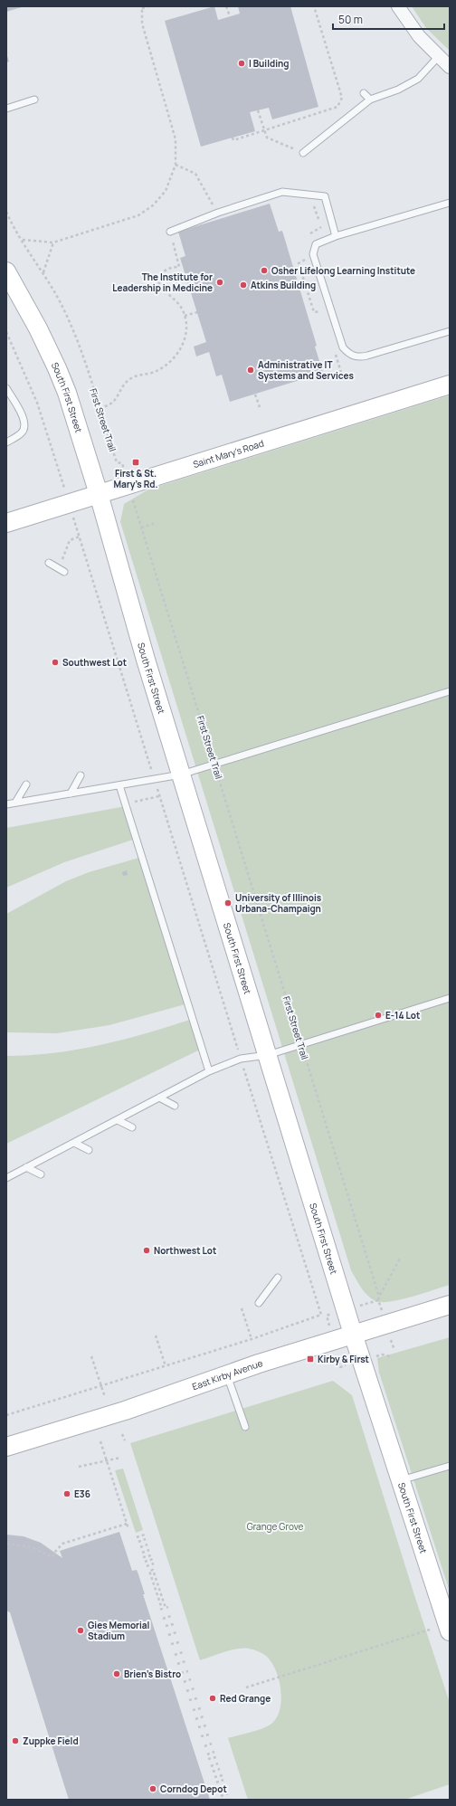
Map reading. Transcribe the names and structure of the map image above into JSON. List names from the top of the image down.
{
  "streets": {
    "street": ["South First Street", "Saint Mary's Road", "East Kirby Avenue"],
    "path": ["First Street Trail"]
  },
  "crossings": [
    ["South First Street", "Saint Mary's Road"],
    ["South First Street", "East Kirby Avenue"],
    ["First Street Trail", "Saint Mary's Road"]
  ],
  "parks": ["Grange Grove"],
  "places": {
    "other": [
      "I Building",
      "Osher Lifelong Learning Institute",
      "The Institute for Leadership in Medicine",
      "Atkins Building",
      "Administrative IT Systems and Services",
      "Southwest Lot",
      "University of Illinois Urbana-Champaign",
      "E-14 Lot",
      "Northwest Lot",
      "E36",
      "Gies Memorial Stadium",
      "Brien’s Bistro",
      "Red Grange",
      "Zuppke Field",
      "Corndog Depot"
    ],
    "transit": ["First & St. Mary's Rd.", "Kirby & First"]
  },
  "scale_bar": "50 m"
}
